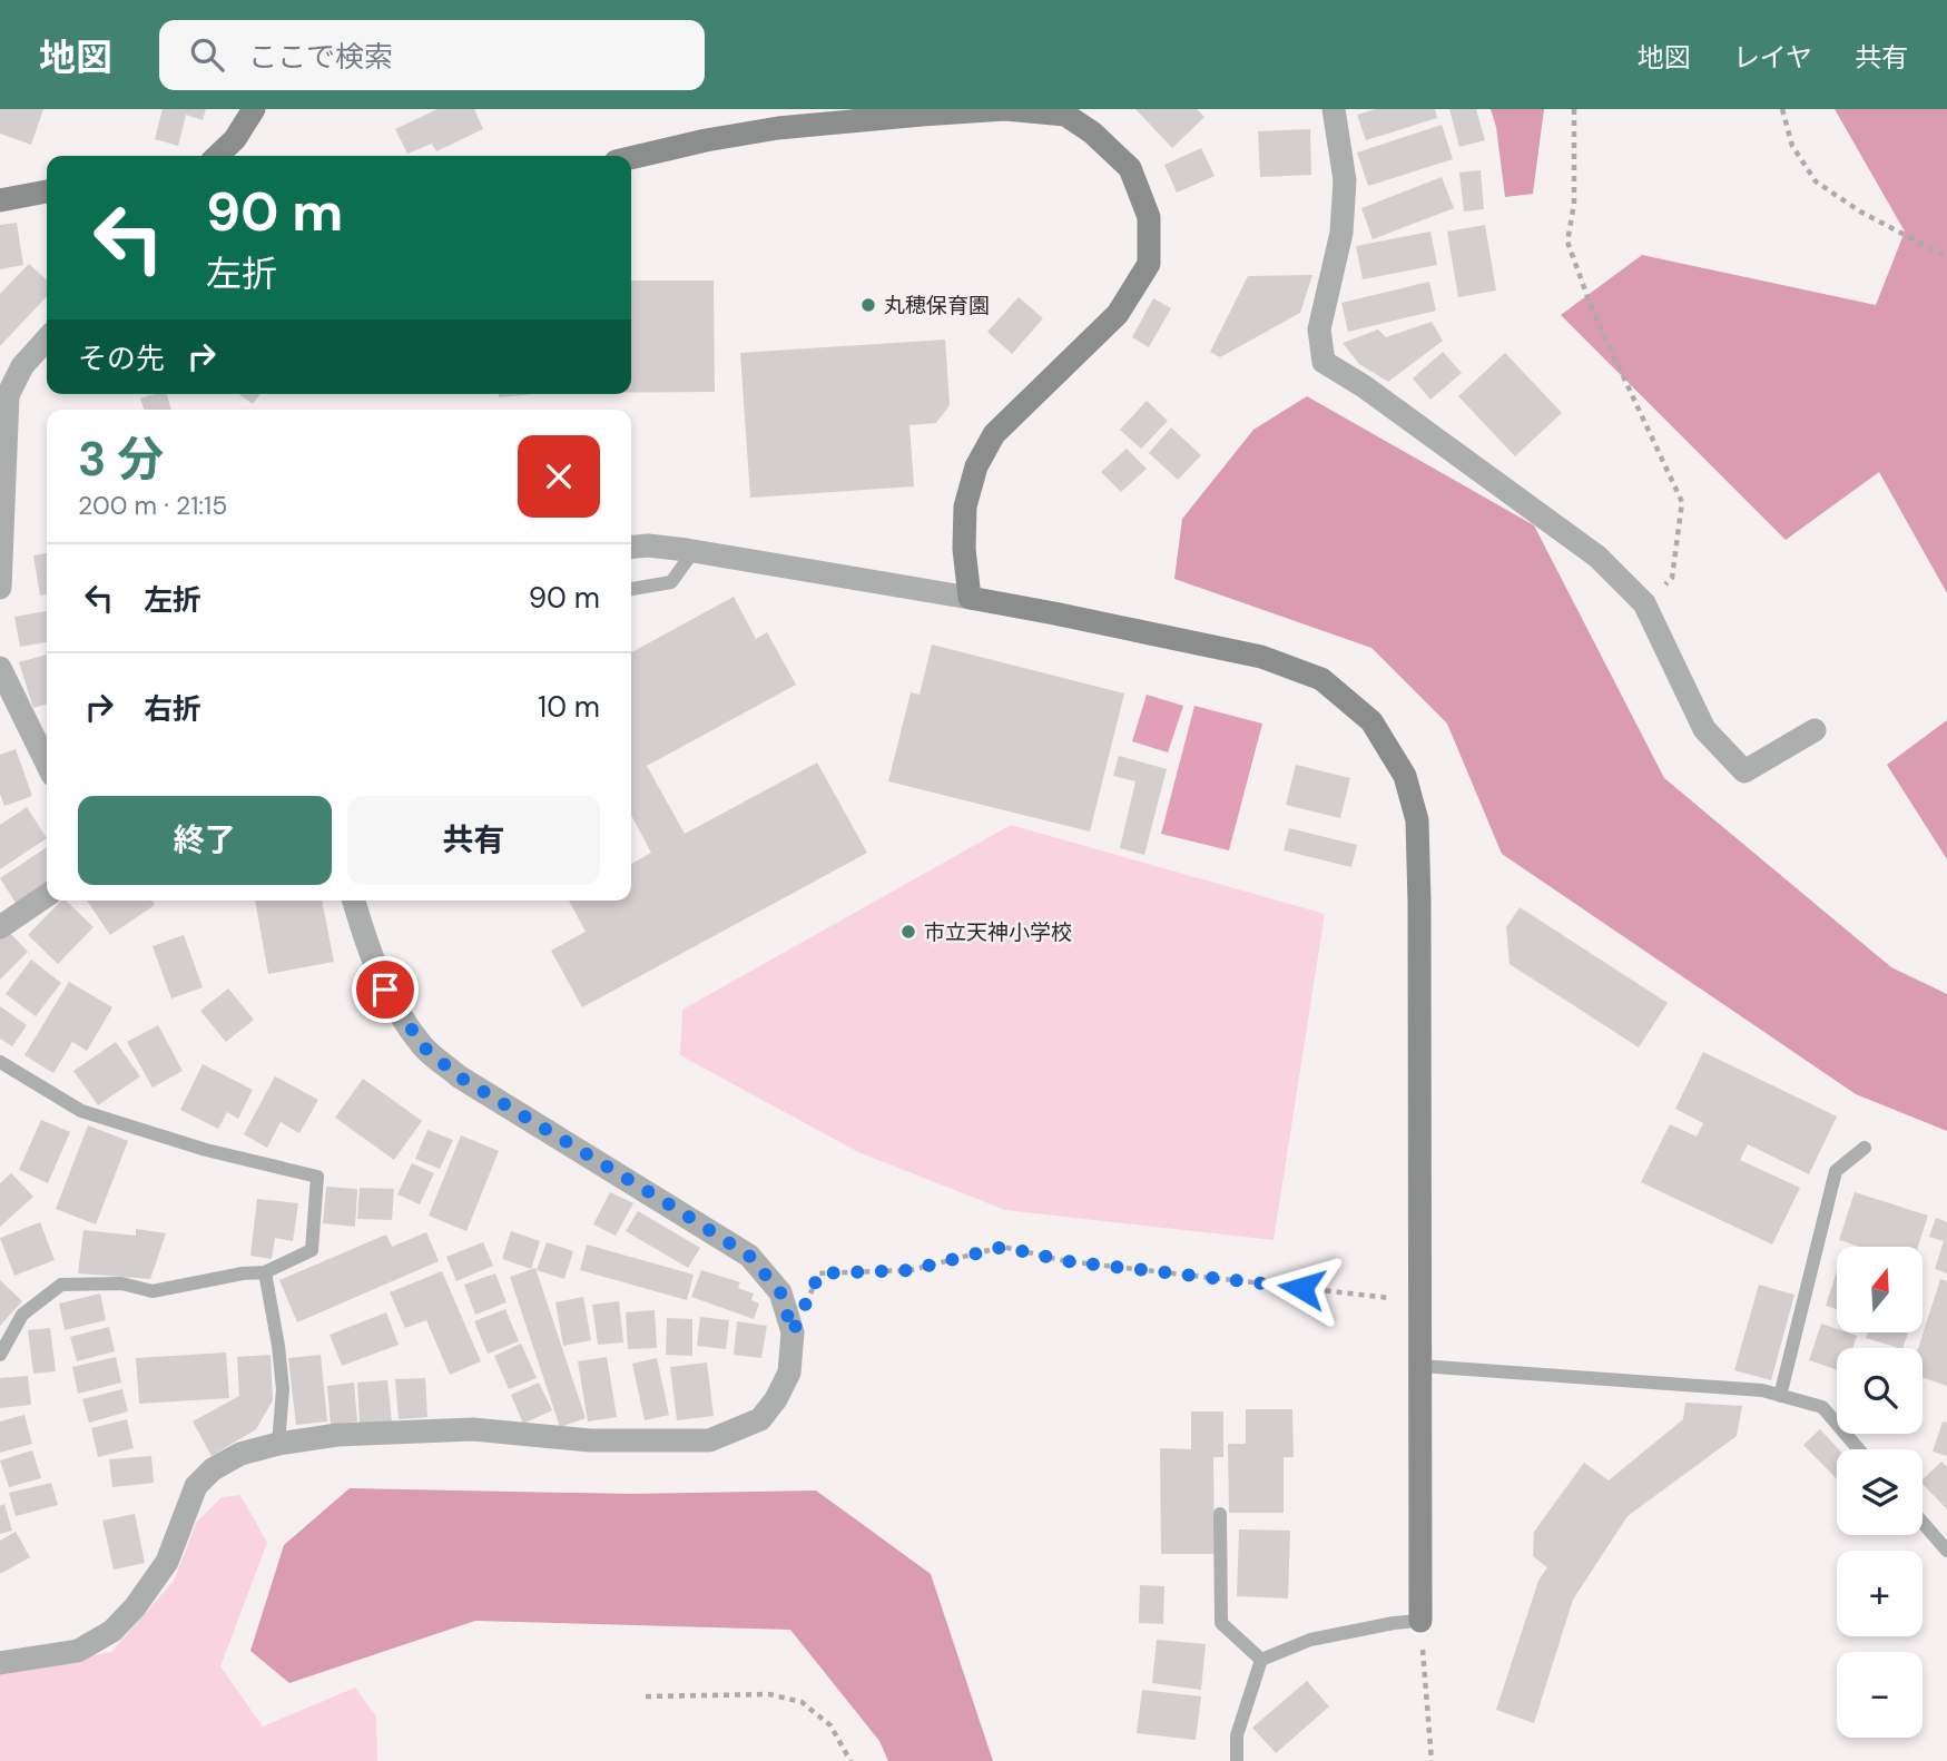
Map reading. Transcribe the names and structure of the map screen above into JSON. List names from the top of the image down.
{
  "places": ["丸穂保育園", "市立天神小学校"],
  "north": "top",
  "page": {
    "header": "地図",
    "search": "ここで検索",
    "nav": ["地図", "レイヤ", "共有"],
    "turn": ["90 m", "左折"],
    "then": "その先",
    "heading": ["3 分", "200 m · 21:15"],
    "list": [
      {
        "name": "左折",
        "value": "90 m"
      },
      {
        "name": "右折",
        "value": "10 m"
      }
    ],
    "buttons": ["終了", "共有"],
    "map_buttons": ["+", "−"]
  }
}
